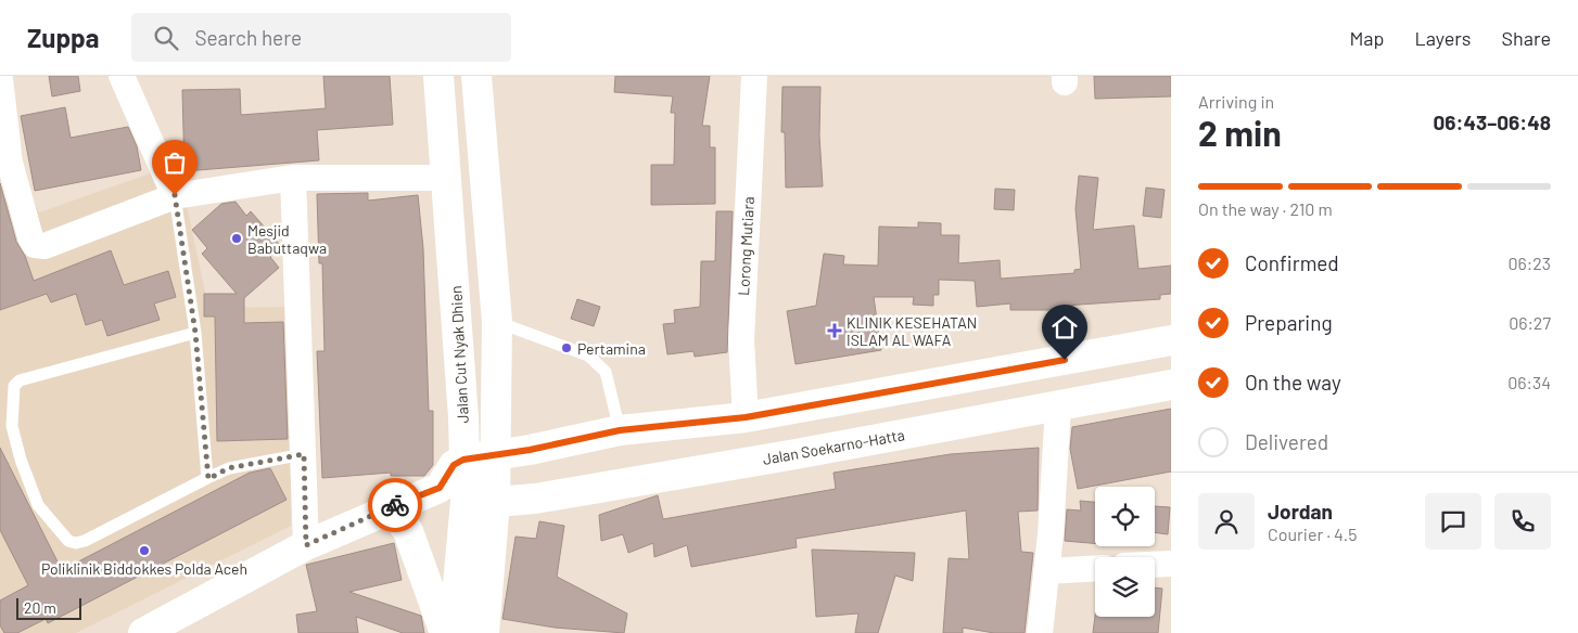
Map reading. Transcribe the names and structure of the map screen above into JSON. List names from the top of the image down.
{
  "streets": {
    "main road": ["Jalan Cut Nyak Dhien", "Jalan Soekarno-Hatta"],
    "street": ["Lorong Mutiara"]
  },
  "crossings": [
    ["Jalan Cut Nyak Dhien", "Jalan Soekarno-Hatta"]
  ],
  "places": {
    "other": ["Mesjid Babuttaqwa", "Pertamina", "Poliklinik Biddokkes Polda Aceh"],
    "health": ["KLINIK KESEHATAN ISLAM AL WAFA"]
  },
  "scale_bar": "20 m",
  "page": {
    "header": "Zuppa",
    "search": "Search here",
    "nav": ["Map", "Layers", "Share"],
    "heading": ["2 min", "Arriving in", "06:43–06:48"],
    "panel": ["Jordan", "Courier · 4.5"],
    "bar": "On the way · 210 m",
    "list": [
      ["Confirmed", "06:23"],
      ["Preparing", "06:27"],
      ["On the way", "06:34"],
      "Delivered"
    ],
    "scale": "20 m"
  }
}
